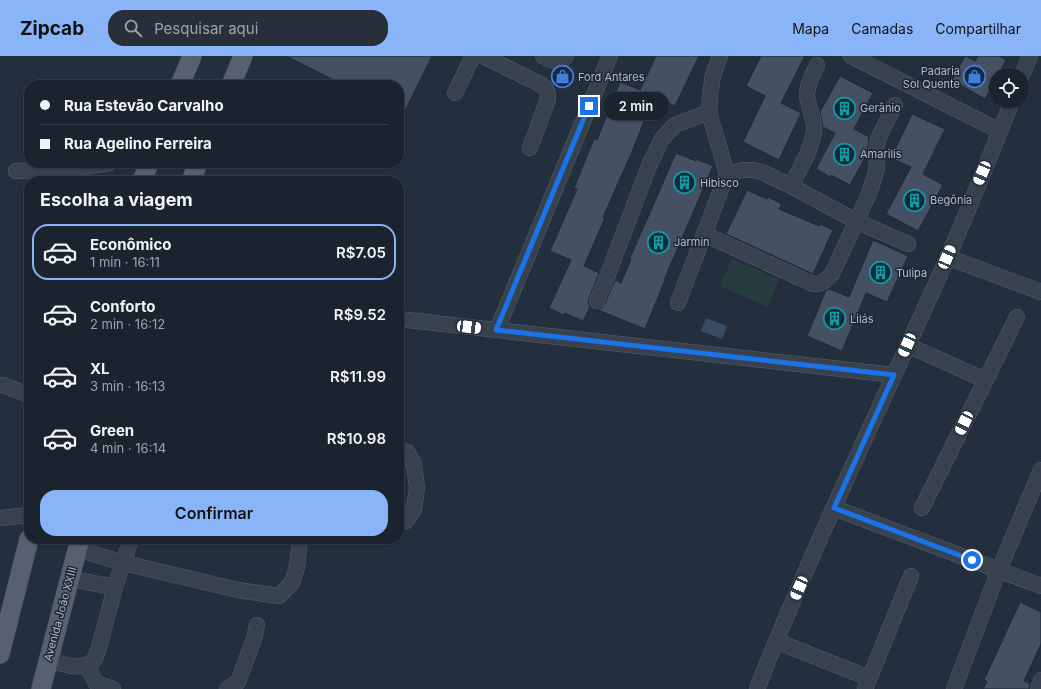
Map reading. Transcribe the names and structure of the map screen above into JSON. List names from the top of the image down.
{
  "streets": {
    "main road": ["Avenida João XXIII"]
  },
  "places": {
    "shop": ["Ford Antares", "Padaria Sol Quente"],
    "building": [
      "Gerânio",
      "Amarilis",
      "Hibisco",
      "Begônia",
      "Jarmin",
      "Tulipa",
      "Lilás"
    ]
  },
  "page": {
    "header": "Zipcab",
    "search": "Pesquisar aqui",
    "nav": ["Mapa", "Camadas", "Compartilhar"],
    "banner": ["Rua Estevão Carvalho", "Rua Agelino Ferreira"],
    "bubble": "2 min",
    "heading": "Escolha a viagem",
    "list": [
      {
        "name": "Econômico",
        "note": "1 min · 16:11",
        "value": "R$7.05"
      },
      {
        "name": "Conforto",
        "note": "2 min · 16:12",
        "value": "R$9.52"
      },
      {
        "name": "XL",
        "note": "3 min · 16:13",
        "value": "R$11.99"
      },
      {
        "name": "Green",
        "note": "4 min · 16:14",
        "value": "R$10.98"
      }
    ],
    "buttons": "Confirmar"
  }
}
